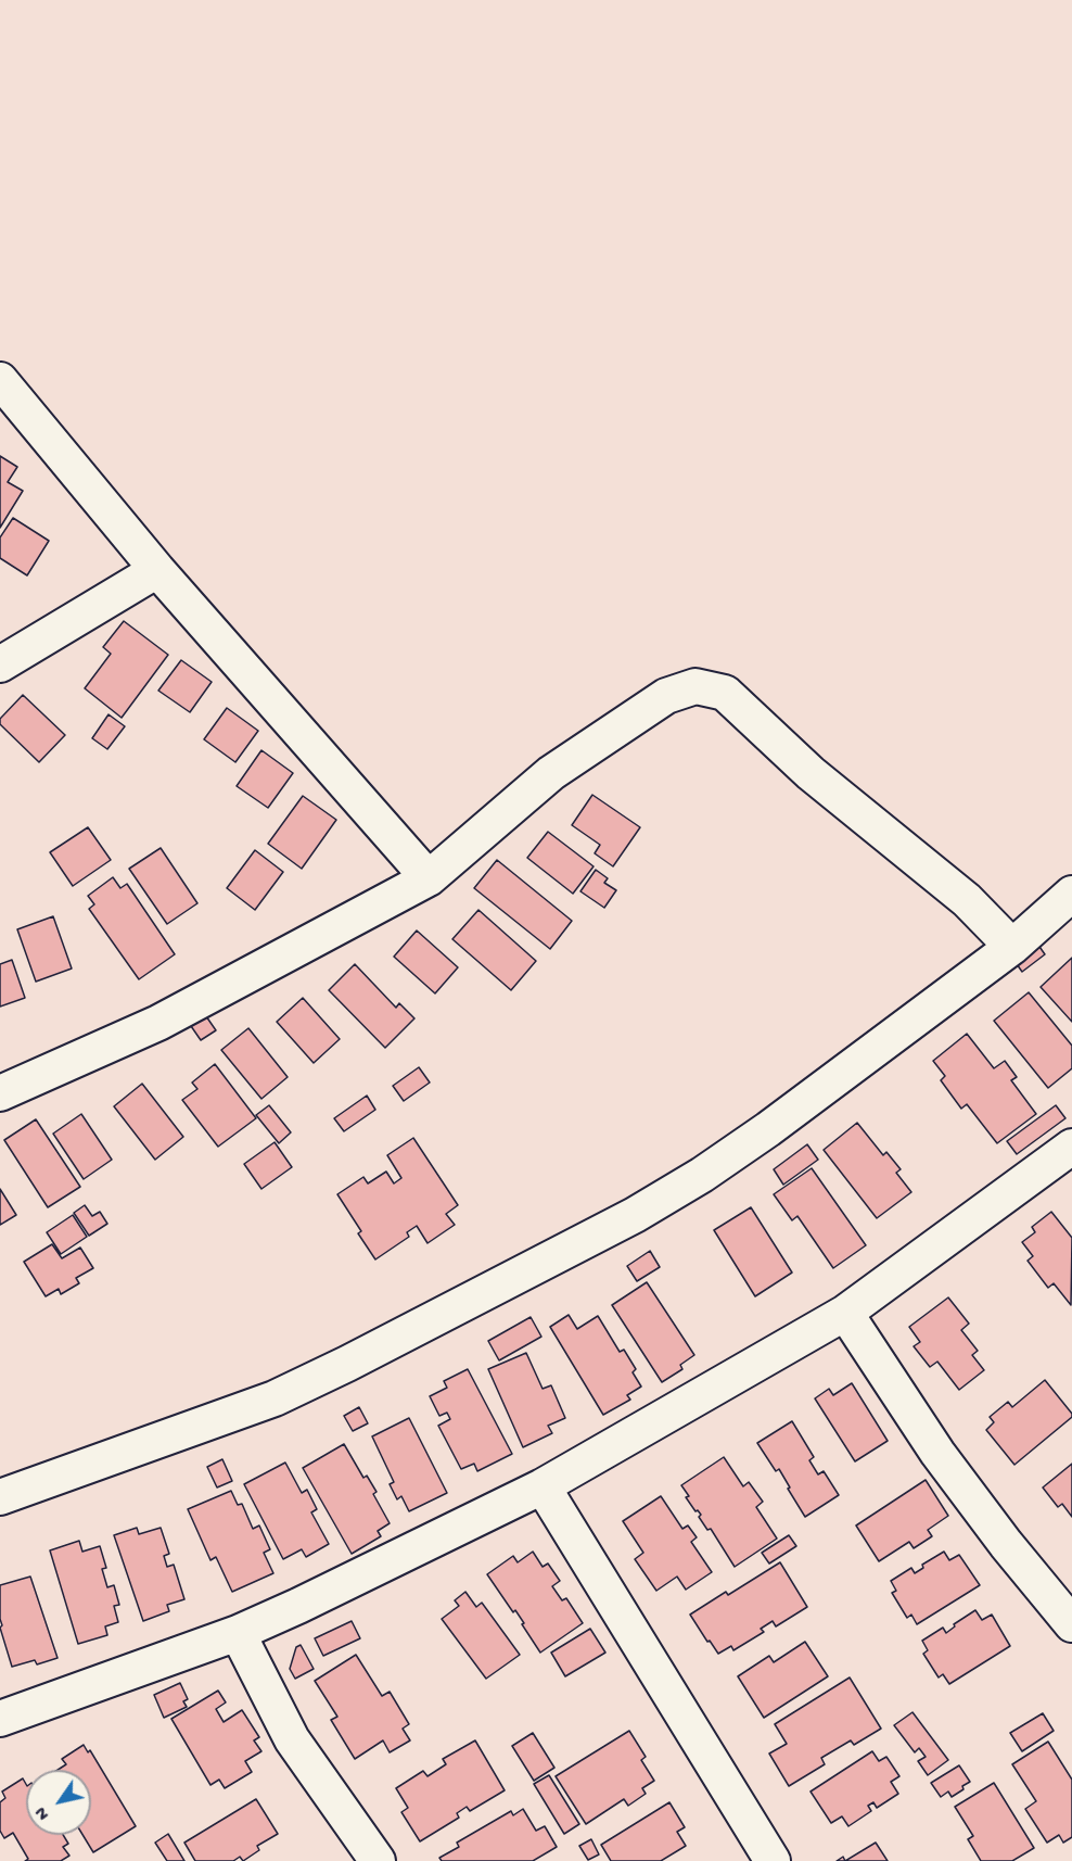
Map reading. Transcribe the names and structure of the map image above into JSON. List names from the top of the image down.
{
  "north": "bottom left"
}
